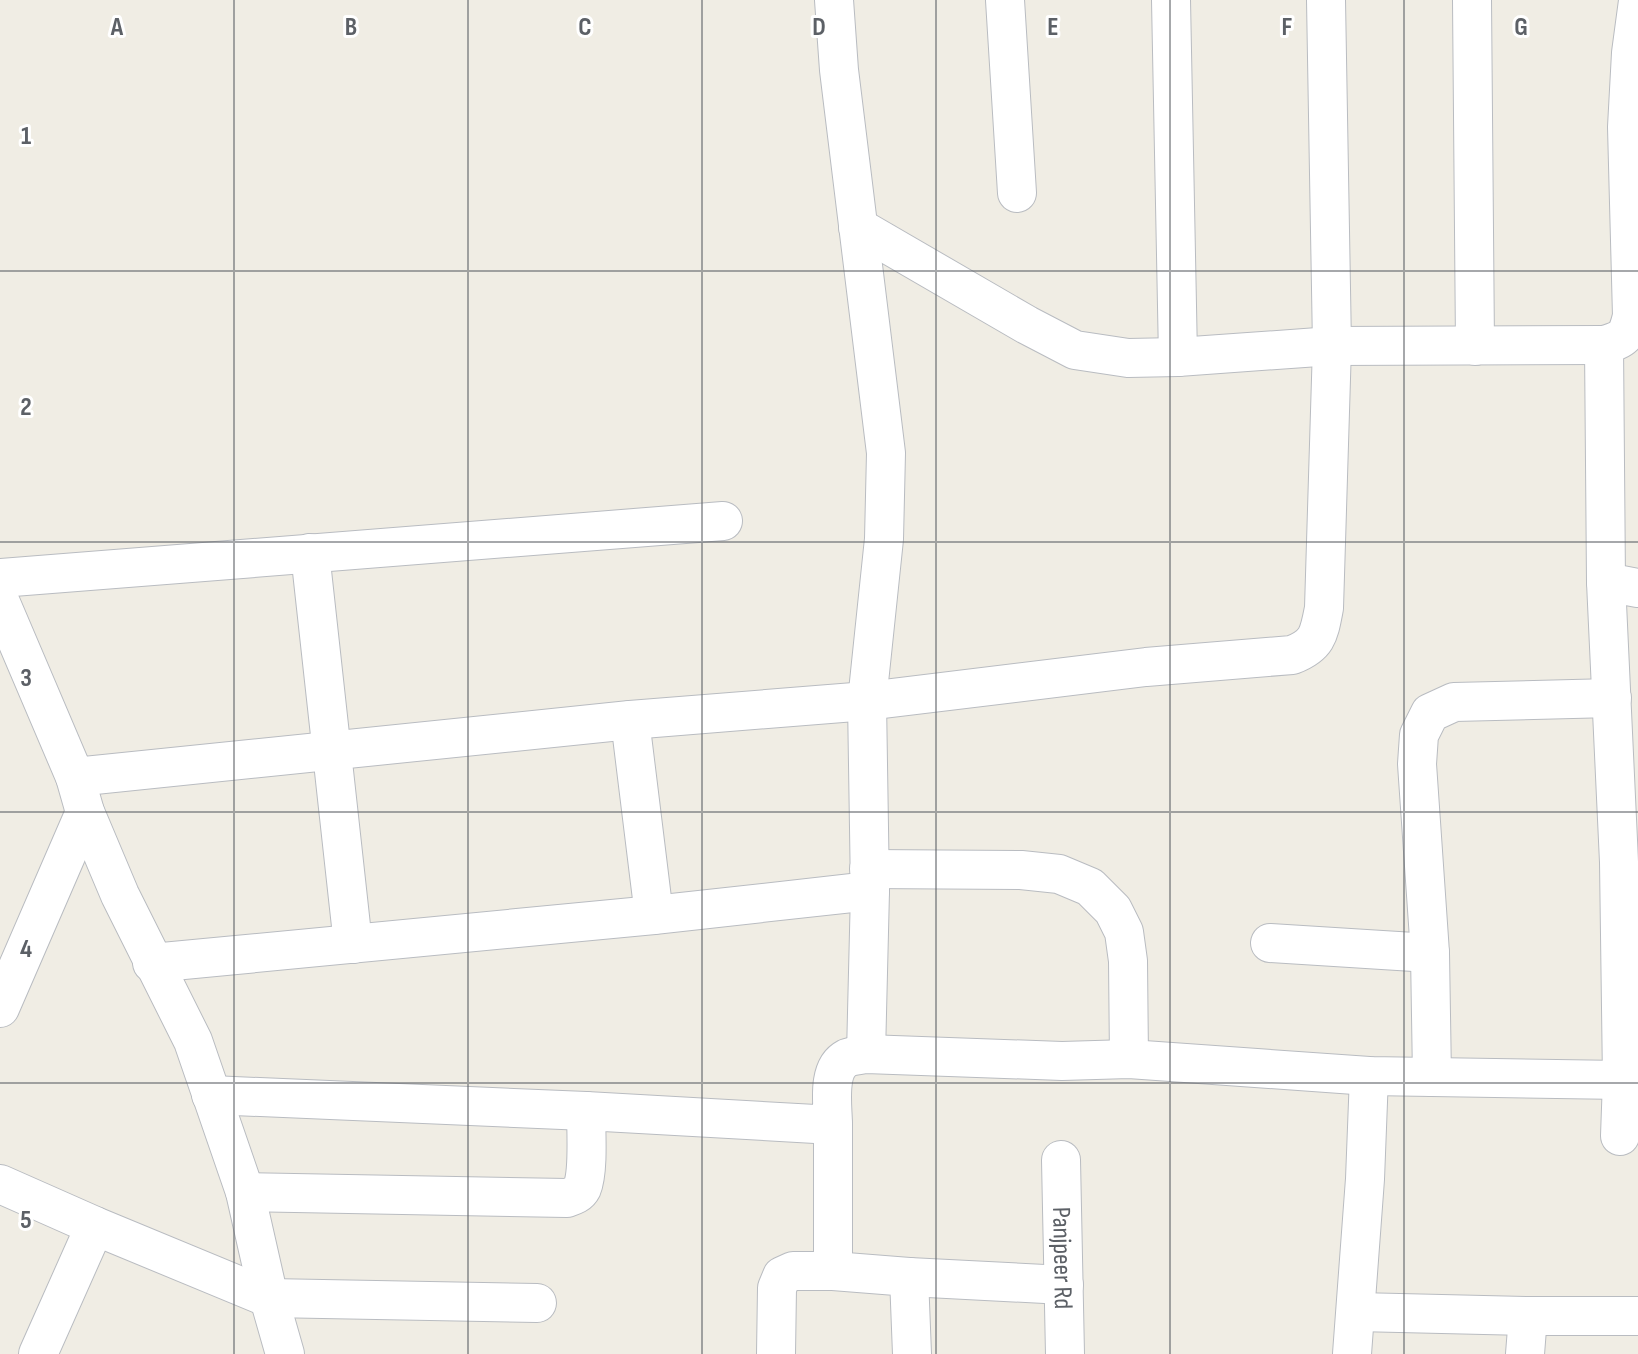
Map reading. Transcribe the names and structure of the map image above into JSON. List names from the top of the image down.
{
  "streets": {
    "street": ["Panjpeer Rd"]
  },
  "grid": {
    "columns": [
      "A",
      "B",
      "C",
      "D",
      "E",
      "F",
      "G"
    ],
    "rows": [
      "1",
      "2",
      "3",
      "4",
      "5"
    ]
  }
}
